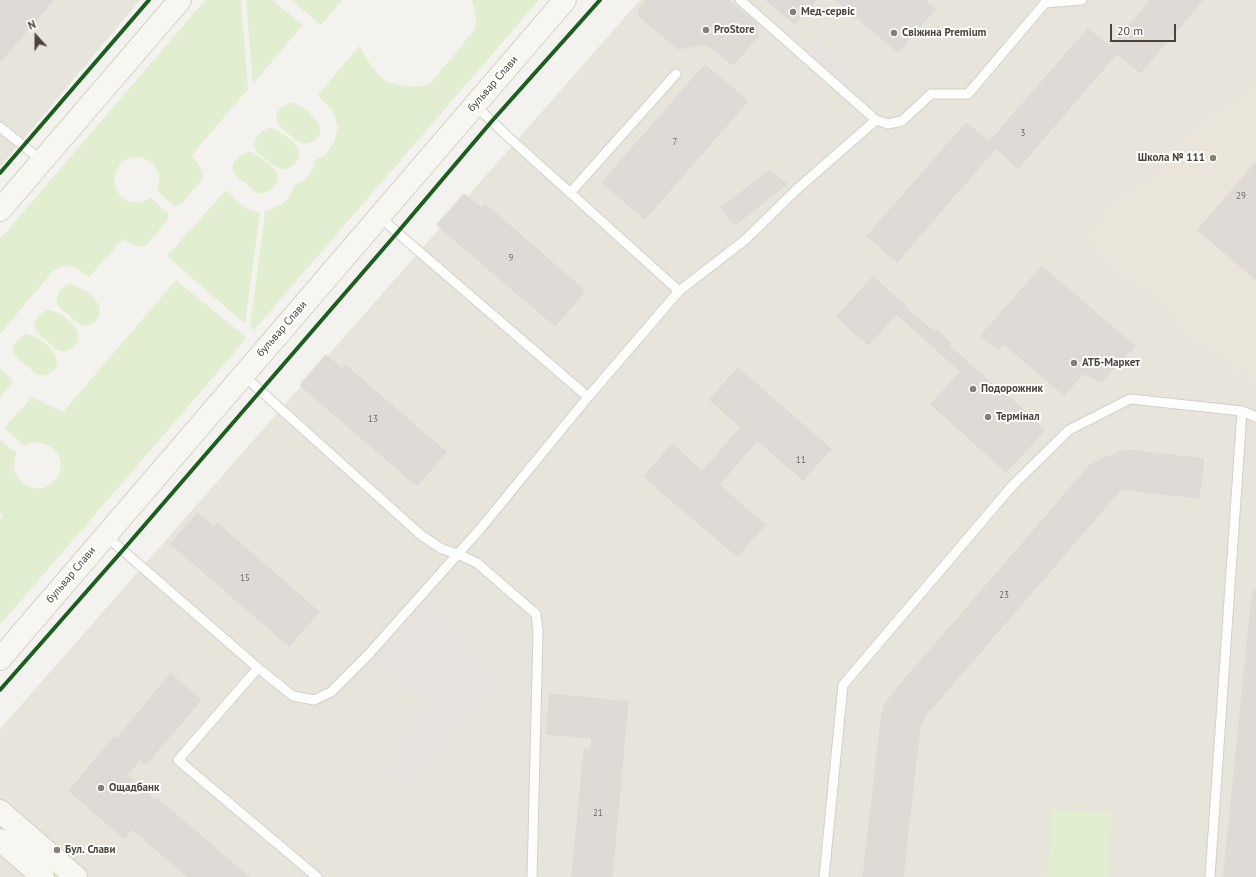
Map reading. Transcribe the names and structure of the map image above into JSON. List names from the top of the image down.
{
  "streets": {
    "main road": ["бульвар Слави"]
  },
  "places": [
    "Мед-сервіс",
    "ProStore",
    "Свіжина Premium",
    "Школа № 111",
    "АТБ-Маркет",
    "Подорожник",
    "Термінал",
    "Ощадбанк",
    "Бул. Слави"
  ],
  "house_numbers": [
    "3",
    "7",
    "29",
    "9",
    "13",
    "11",
    "15",
    "23",
    "21"
  ],
  "scale_bar": "20 m",
  "north": "top"
}
